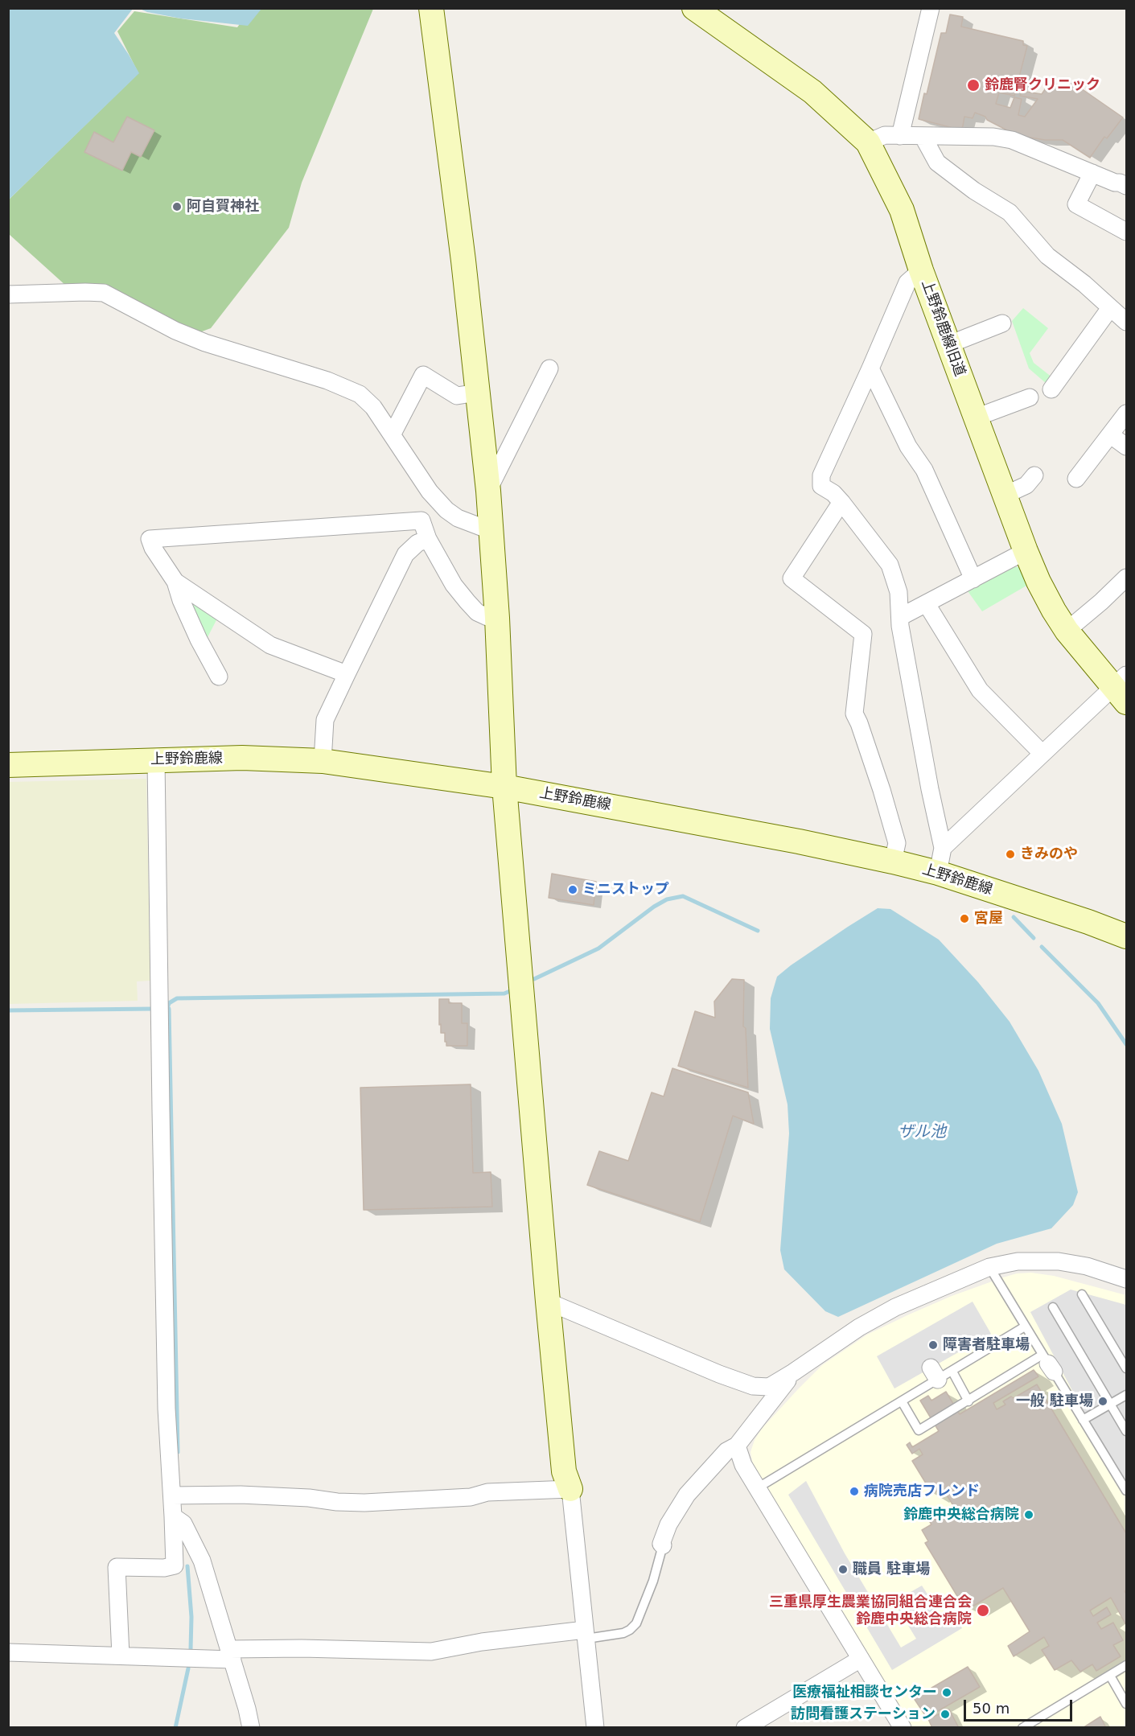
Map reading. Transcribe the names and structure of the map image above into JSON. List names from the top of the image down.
{
  "streets": {
    "street": ["上野鈴鹿線旧道", "上野鈴鹿線"]
  },
  "water": ["ザル池"],
  "places": [
    "鈴鹿腎クリニック",
    "阿自賀神社",
    "きみのや",
    "ミニストップ",
    "宮屋",
    "障害者駐車場",
    "一般 駐車場",
    "病院売店フレンド",
    "鈴鹿中央総合病院",
    "職員 駐車場",
    "三重県厚生農業協同組合連合会 鈴鹿中央総合病院",
    "医療福祉相談センター",
    "訪問看護ステーション"
  ],
  "scale_bar": "50 m"
}
